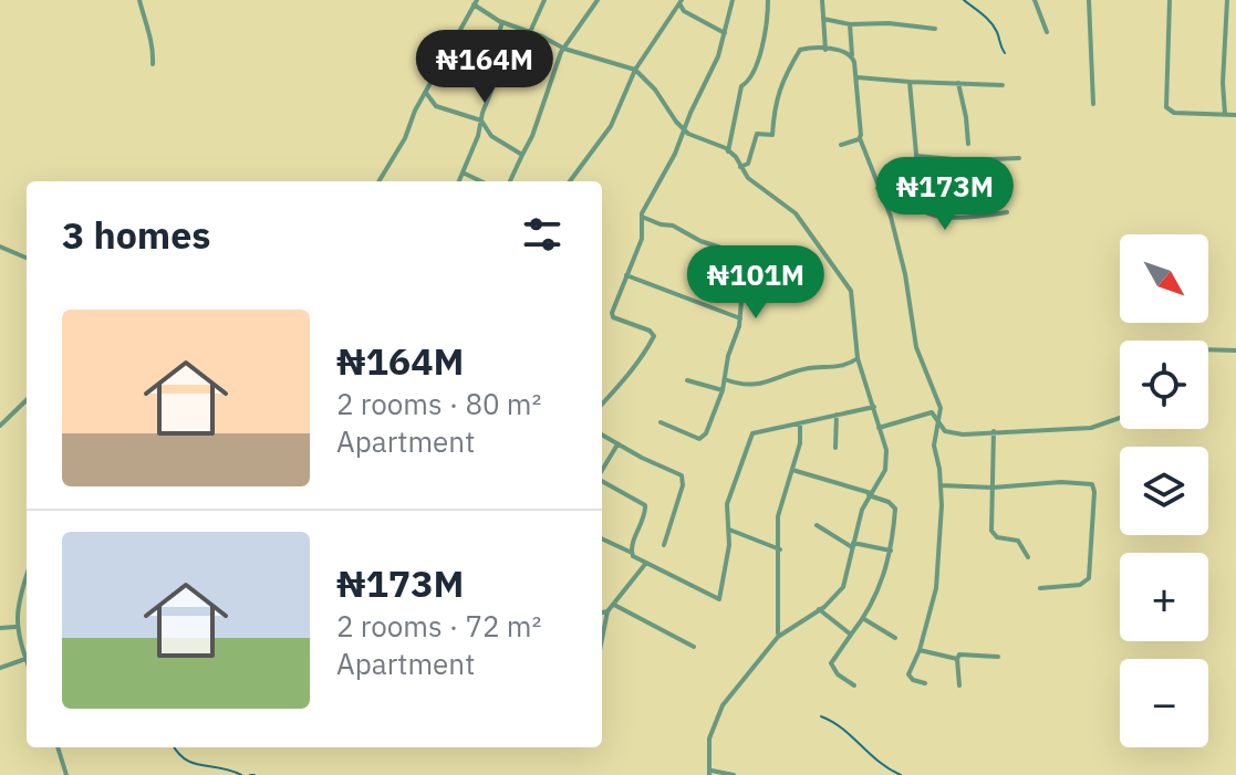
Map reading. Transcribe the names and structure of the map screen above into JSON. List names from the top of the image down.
{
  "north": "bottom right",
  "page": {
    "price": ["₦164M", "₦173M", "₦101M"],
    "heading": "3 homes",
    "map_buttons": ["+", "−"],
    "list": [
      {
        "name": "₦164M",
        "note": "2 rooms · 80 m² · Apartment"
      },
      {
        "name": "₦173M",
        "note": "2 rooms · 72 m² · Apartment"
      }
    ]
  }
}
